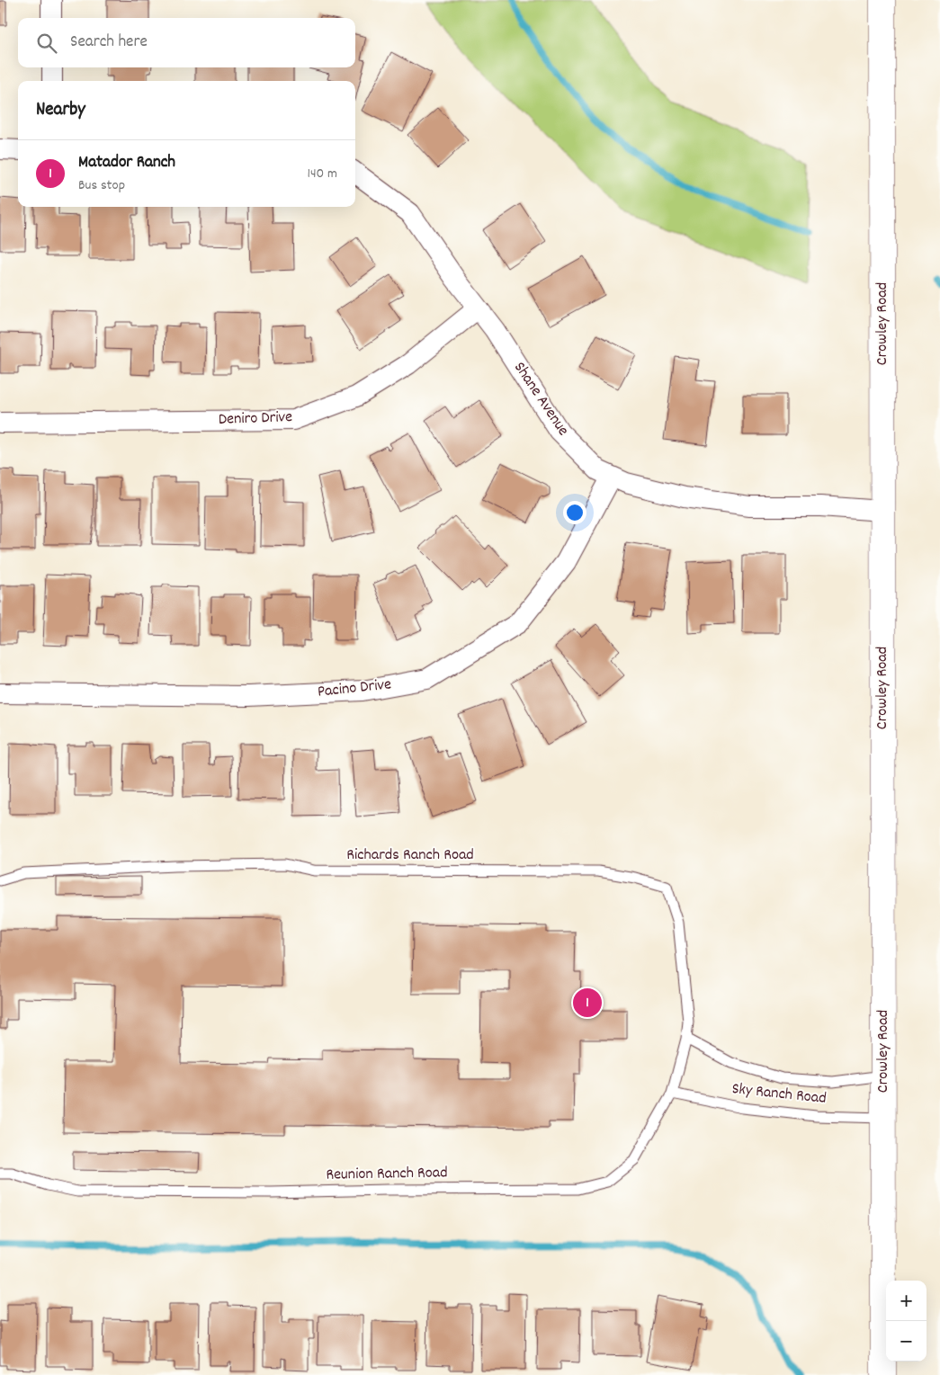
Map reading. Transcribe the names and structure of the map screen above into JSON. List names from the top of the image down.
{
  "streets": {
    "main road": ["Crowley Road"],
    "street": ["Shane Avenue", "Deniro Drive", "Pacino Drive"],
    "lane": ["Richards Ranch Road", "Sky Ranch Road", "Reunion Ranch Road"]
  },
  "crossings": [
    ["Crowley Road", "Shane Avenue"],
    ["Crowley Road", "Sky Ranch Road"],
    ["Shane Avenue", "Deniro Drive"],
    ["Shane Avenue", "Pacino Drive"],
    ["Richards Ranch Road", "Sky Ranch Road"],
    ["Richards Ranch Road", "Reunion Ranch Road"],
    ["Sky Ranch Road", "Reunion Ranch Road"]
  ],
  "page": {
    "search": "Search here",
    "heading": "Nearby",
    "list": [
      {
        "mark": "1",
        "name": "Matador Ranch",
        "note": "Bus stop",
        "value": "140 m"
      }
    ],
    "pins": "1",
    "map_buttons": ["+", "−"]
  }
}
